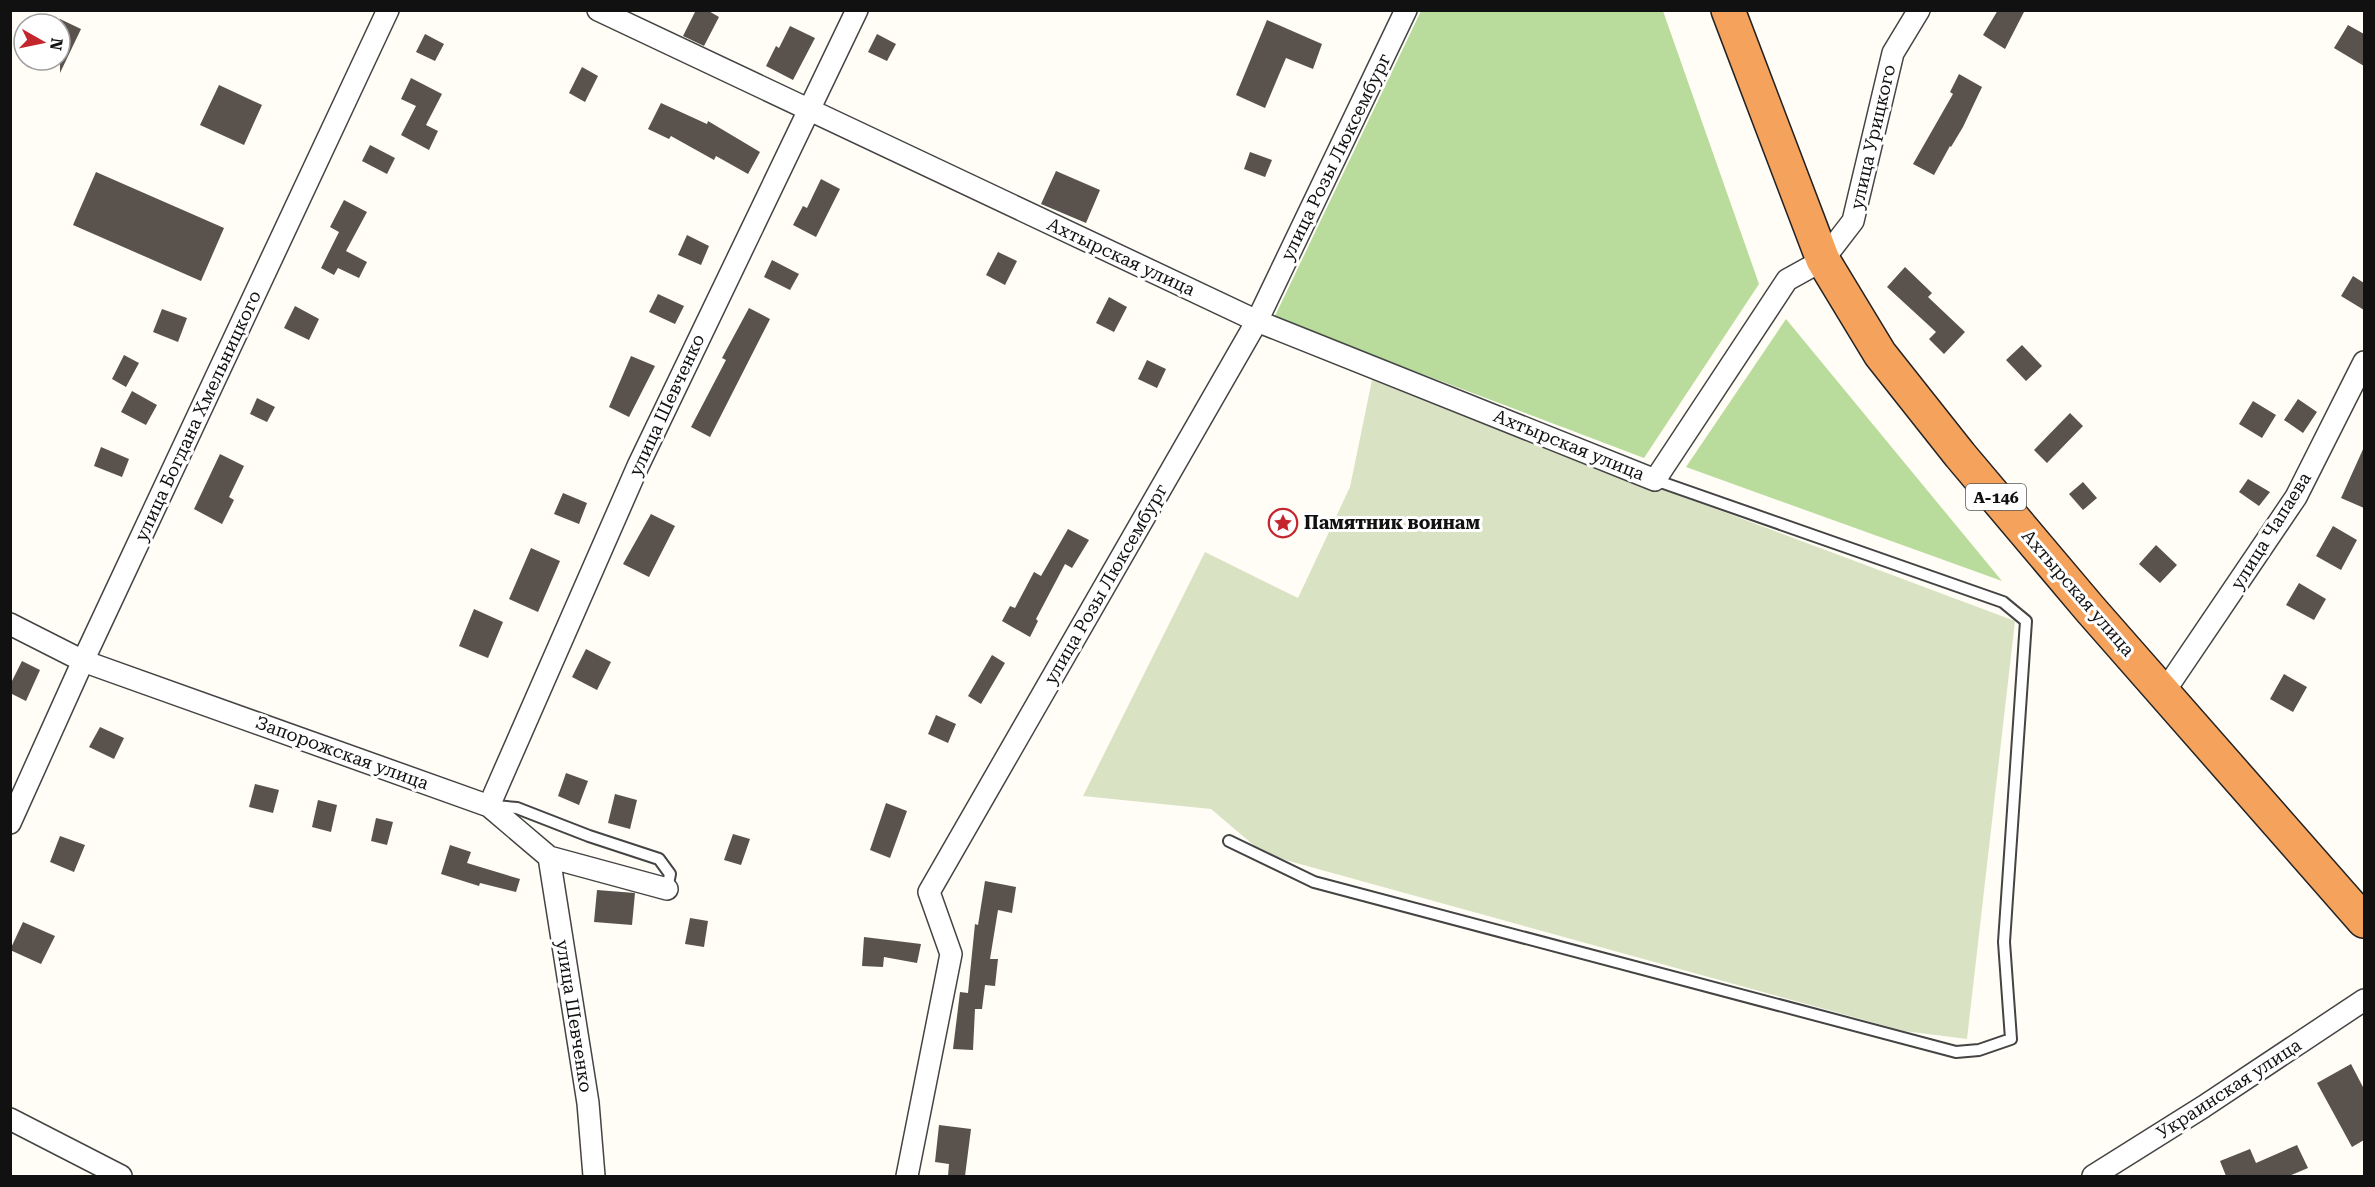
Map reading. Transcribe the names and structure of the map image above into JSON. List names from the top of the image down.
{
  "streets": {
    "highway": ["Ахтырская улица", "А-146"],
    "street": [
      "улица Урицкого",
      "улица Розы Люксембург",
      "улица Шевченко",
      "улица Богдана Хмельницкого",
      "улица Чапаева",
      "Запорожская улица",
      "Украинская улица"
    ]
  },
  "crossings": [
    ["улица Урицкого", "Ахтырская улица"],
    ["улица Розы Люксембург", "Ахтырская улица"],
    ["Ахтырская улица", "улица Шевченко"],
    ["Ахтырская улица", "улица Чапаева"],
    ["улица Шевченко", "Запорожская улица"],
    ["улица Богдана Хмельницкого", "Запорожская улица"]
  ],
  "places": {
    "place": ["Памятник воинам"]
  },
  "north": "right"
}
